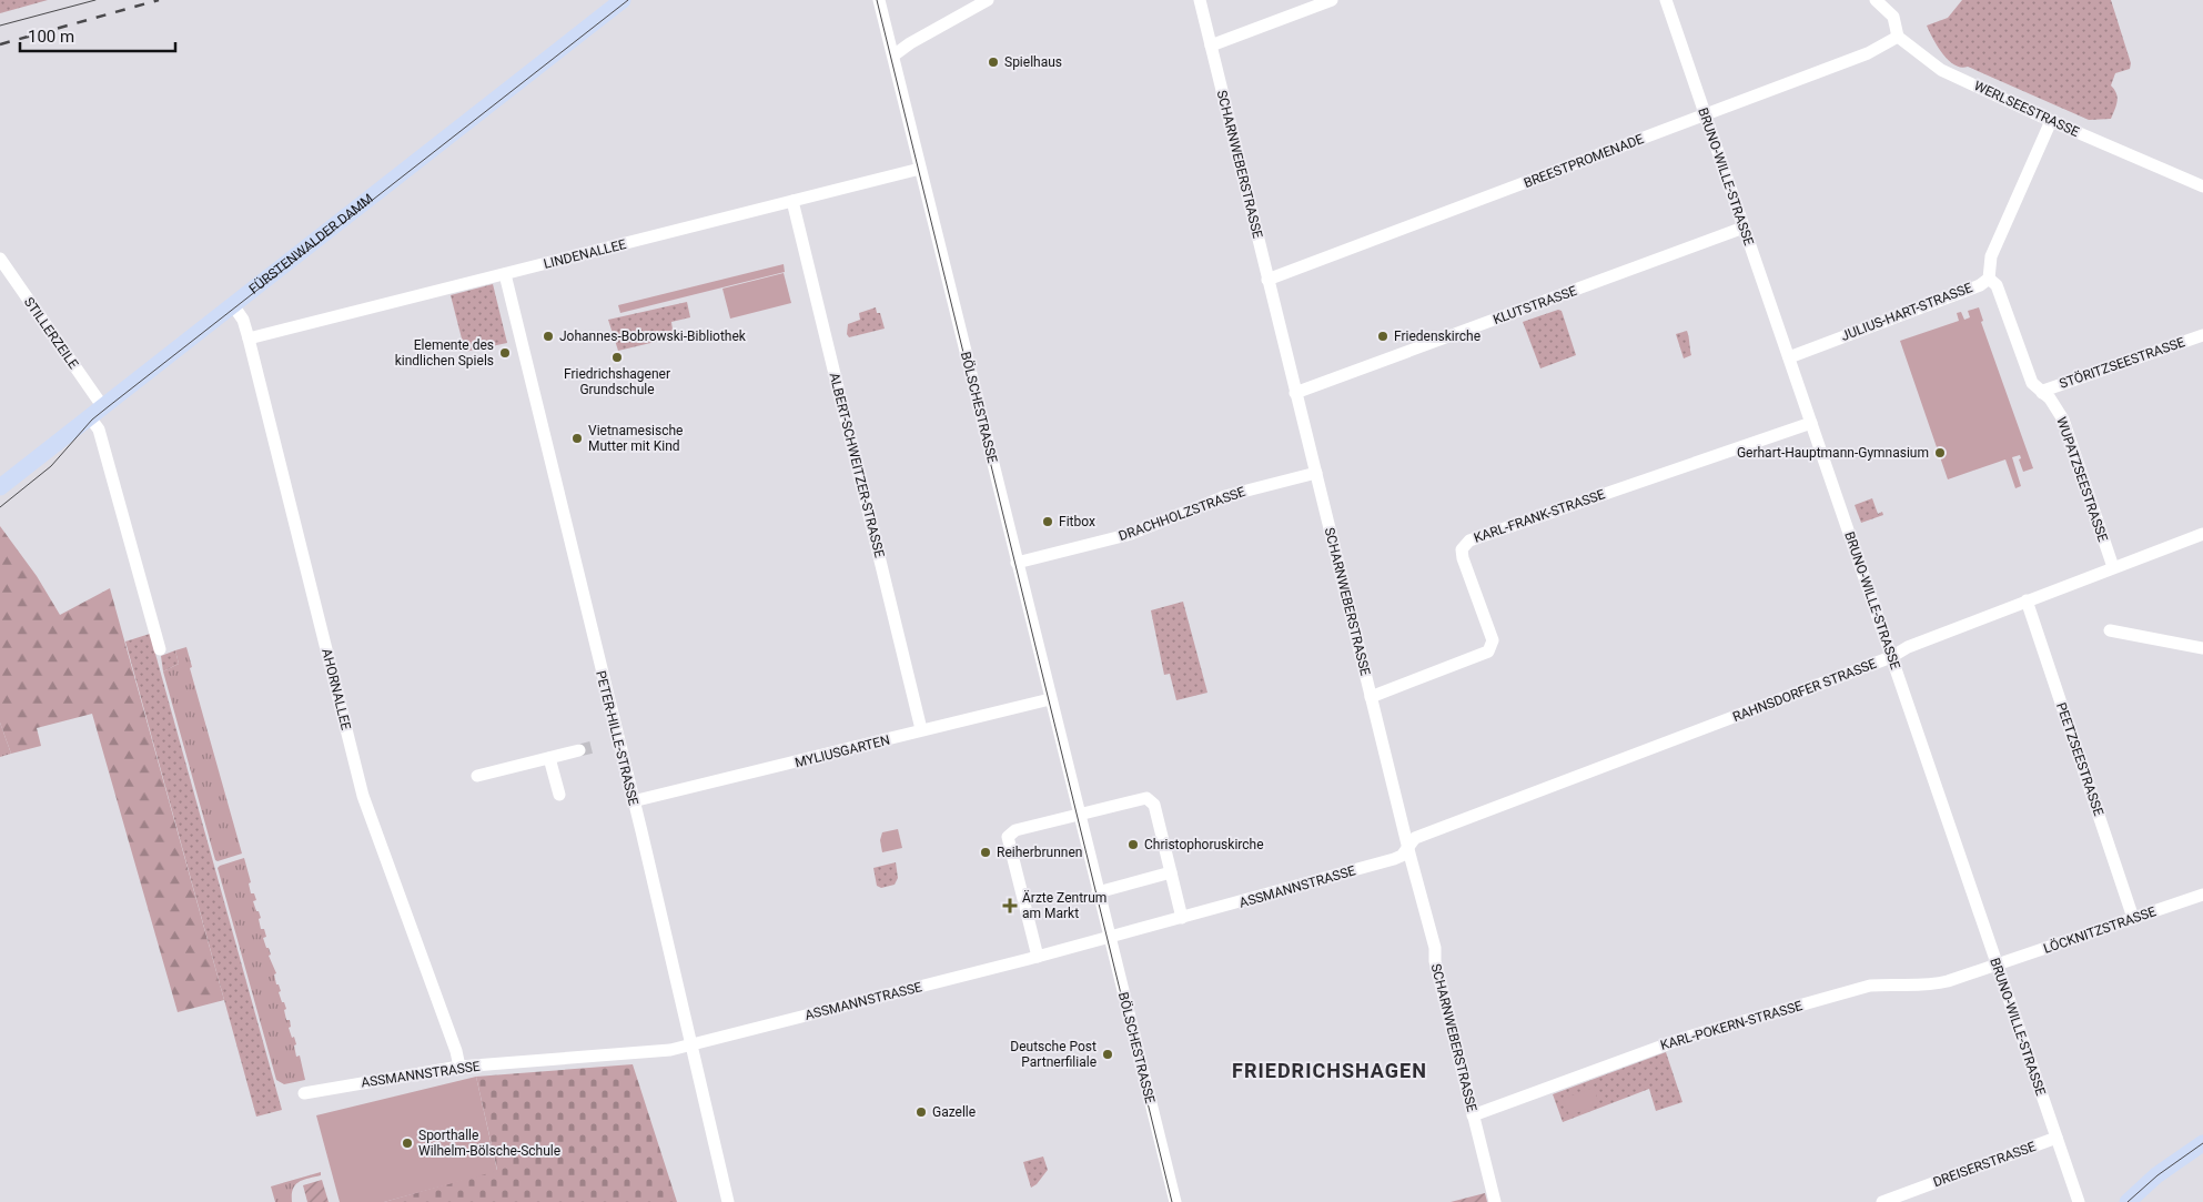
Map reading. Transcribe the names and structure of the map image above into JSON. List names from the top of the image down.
{
  "streets": {
    "main road": ["FÜRSTENWALDER DAMM"],
    "street": [
      "WERLSEESTRASSE",
      "BREESTPROMENADE",
      "SCHARNWEBERSTRASSE",
      "BRUNO-WILLE-STRASSE",
      "LINDENALLEE",
      "KLUTSTRASSE",
      "JULIUS-HART-STRASSE",
      "STILLERZEILE",
      "STÖRITZSEESTRASSE",
      "BÖLSCHESTRASSE",
      "ALBERT-SCHWEITZER-STRASSE",
      "WUPATZSEESTRASSE",
      "DRACHHOLZSTRASSE",
      "KARL-FRANK-STRASSE",
      "AHORNALLEE",
      "RAHNSDORFER STRASSE",
      "PETER-HILLE-STRASSE",
      "MYLIUSGARTEN",
      "PEETZSEESTRASSE",
      "ASSMANNSTRASSE",
      "LÖCKNITZSTRASSE",
      "KARL-POKERN-STRASSE",
      "DREISERSTRASSE"
    ]
  },
  "crossings": [
    ["WERLSEESTRASSE", "BREESTPROMENADE"],
    ["WERLSEESTRASSE", "JULIUS-HART-STRASSE"],
    ["BREESTPROMENADE", "SCHARNWEBERSTRASSE"],
    ["BREESTPROMENADE", "BRUNO-WILLE-STRASSE"],
    ["SCHARNWEBERSTRASSE", "KLUTSTRASSE"],
    ["SCHARNWEBERSTRASSE", "DRACHHOLZSTRASSE"],
    ["SCHARNWEBERSTRASSE", "KARL-FRANK-STRASSE"],
    ["SCHARNWEBERSTRASSE", "RAHNSDORFER STRASSE"],
    ["SCHARNWEBERSTRASSE", "ASSMANNSTRASSE"],
    ["SCHARNWEBERSTRASSE", "KARL-POKERN-STRASSE"],
    ["BRUNO-WILLE-STRASSE", "KLUTSTRASSE"],
    ["BRUNO-WILLE-STRASSE", "JULIUS-HART-STRASSE"],
    ["BRUNO-WILLE-STRASSE", "KARL-FRANK-STRASSE"],
    ["BRUNO-WILLE-STRASSE", "RAHNSDORFER STRASSE"],
    ["BRUNO-WILLE-STRASSE", "LÖCKNITZSTRASSE"],
    ["BRUNO-WILLE-STRASSE", "KARL-POKERN-STRASSE"],
    ["BRUNO-WILLE-STRASSE", "DREISERSTRASSE"],
    ["FÜRSTENWALDER DAMM", "STILLERZEILE"],
    ["FÜRSTENWALDER DAMM", "AHORNALLEE"],
    ["LINDENALLEE", "BÖLSCHESTRASSE"],
    ["LINDENALLEE", "ALBERT-SCHWEITZER-STRASSE"],
    ["LINDENALLEE", "AHORNALLEE"],
    ["LINDENALLEE", "PETER-HILLE-STRASSE"],
    ["JULIUS-HART-STRASSE", "WUPATZSEESTRASSE"],
    ["STÖRITZSEESTRASSE", "WUPATZSEESTRASSE"],
    ["BÖLSCHESTRASSE", "DRACHHOLZSTRASSE"],
    ["BÖLSCHESTRASSE", "MYLIUSGARTEN"],
    ["BÖLSCHESTRASSE", "ASSMANNSTRASSE"],
    ["ALBERT-SCHWEITZER-STRASSE", "MYLIUSGARTEN"],
    ["WUPATZSEESTRASSE", "RAHNSDORFER STRASSE"],
    ["AHORNALLEE", "ASSMANNSTRASSE"],
    ["RAHNSDORFER STRASSE", "PEETZSEESTRASSE"],
    ["RAHNSDORFER STRASSE", "ASSMANNSTRASSE"],
    ["PETER-HILLE-STRASSE", "MYLIUSGARTEN"],
    ["PETER-HILLE-STRASSE", "ASSMANNSTRASSE"],
    ["PEETZSEESTRASSE", "LÖCKNITZSTRASSE"],
    ["LÖCKNITZSTRASSE", "KARL-POKERN-STRASSE"]
  ],
  "districts": ["FRIEDRICHSHAGEN"],
  "places": {
    "other": [
      "Spielhaus",
      "Johannes-Bobrowski-Bibliothek",
      "Friedenskirche",
      "Elemente des kindlichen Spiels",
      "Friedrichshagener Grundschule",
      "Vietnamesische Mutter mit Kind",
      "Gerhart-Hauptmann-Gymnasium",
      "Fitbox",
      "Christophoruskirche",
      "Reiherbrunnen",
      "Deutsche Post Partnerfiliale",
      "Gazelle",
      "Sporthalle Wilhelm-Bölsche-Schule"
    ],
    "health": ["Ärzte Zentrum am Markt"]
  },
  "scale_bar": "100 m"
}
